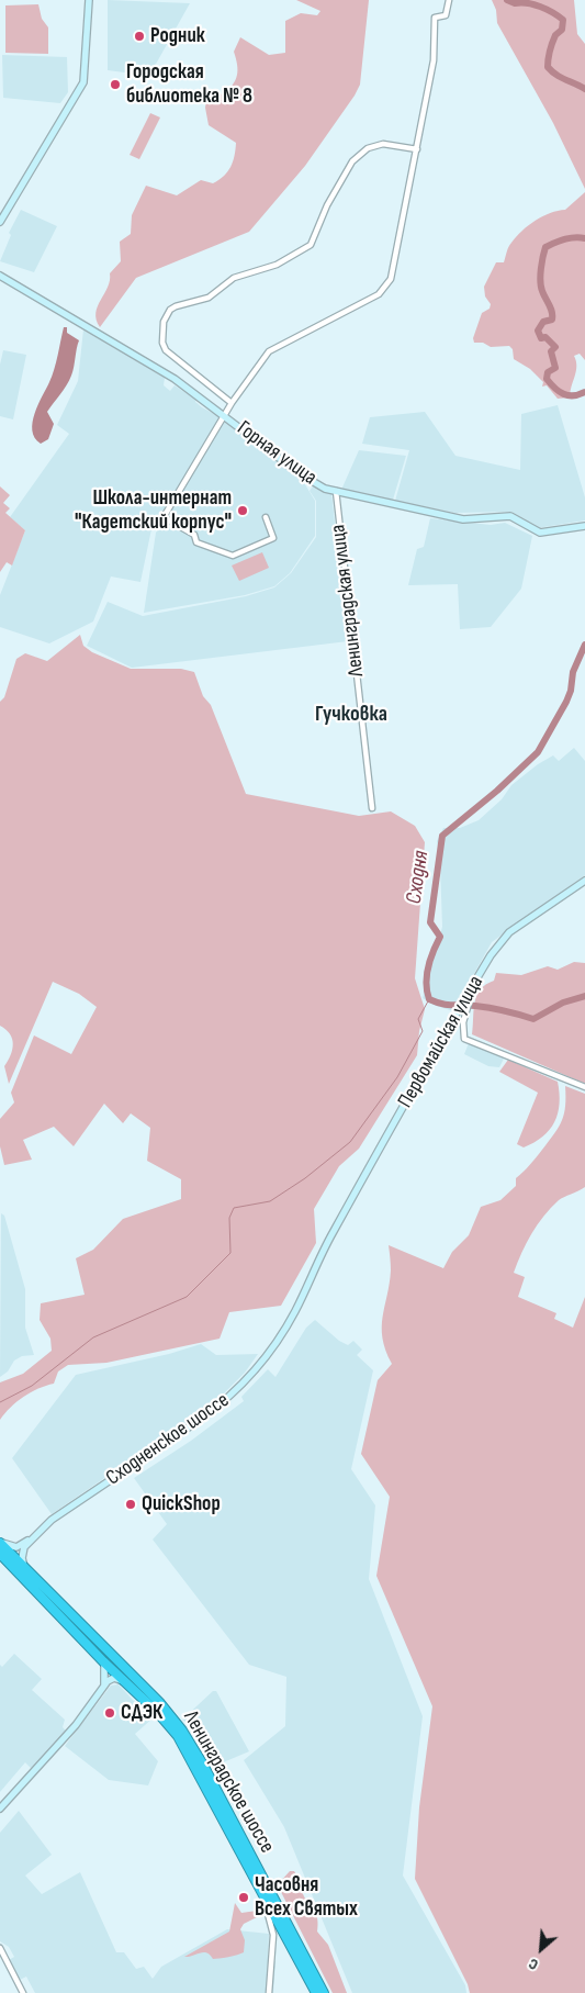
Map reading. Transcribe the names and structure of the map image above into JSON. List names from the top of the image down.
{
  "streets": {
    "highway": ["Ленинградское шоссе"],
    "main road": ["Горная улица", "Первомайская улица", "Сходненское шоссе"],
    "street": ["Ленинградская улица"]
  },
  "crossings": [
    ["Горная улица", "Ленинградская улица"],
    ["Первомайская улица", "Сходненское шоссе"],
    ["Сходненское шоссе", "Ленинградское шоссе"]
  ],
  "districts": ["Гучковка"],
  "water": ["Сходня"],
  "places": [
    "Родник",
    "Городская библиотека № 8",
    "Школа-интернат \"Кадетский корпус\"",
    "QuickShop",
    "СДЭК",
    "Часовня Всех Святых"
  ],
  "north": "bottom left"
}
